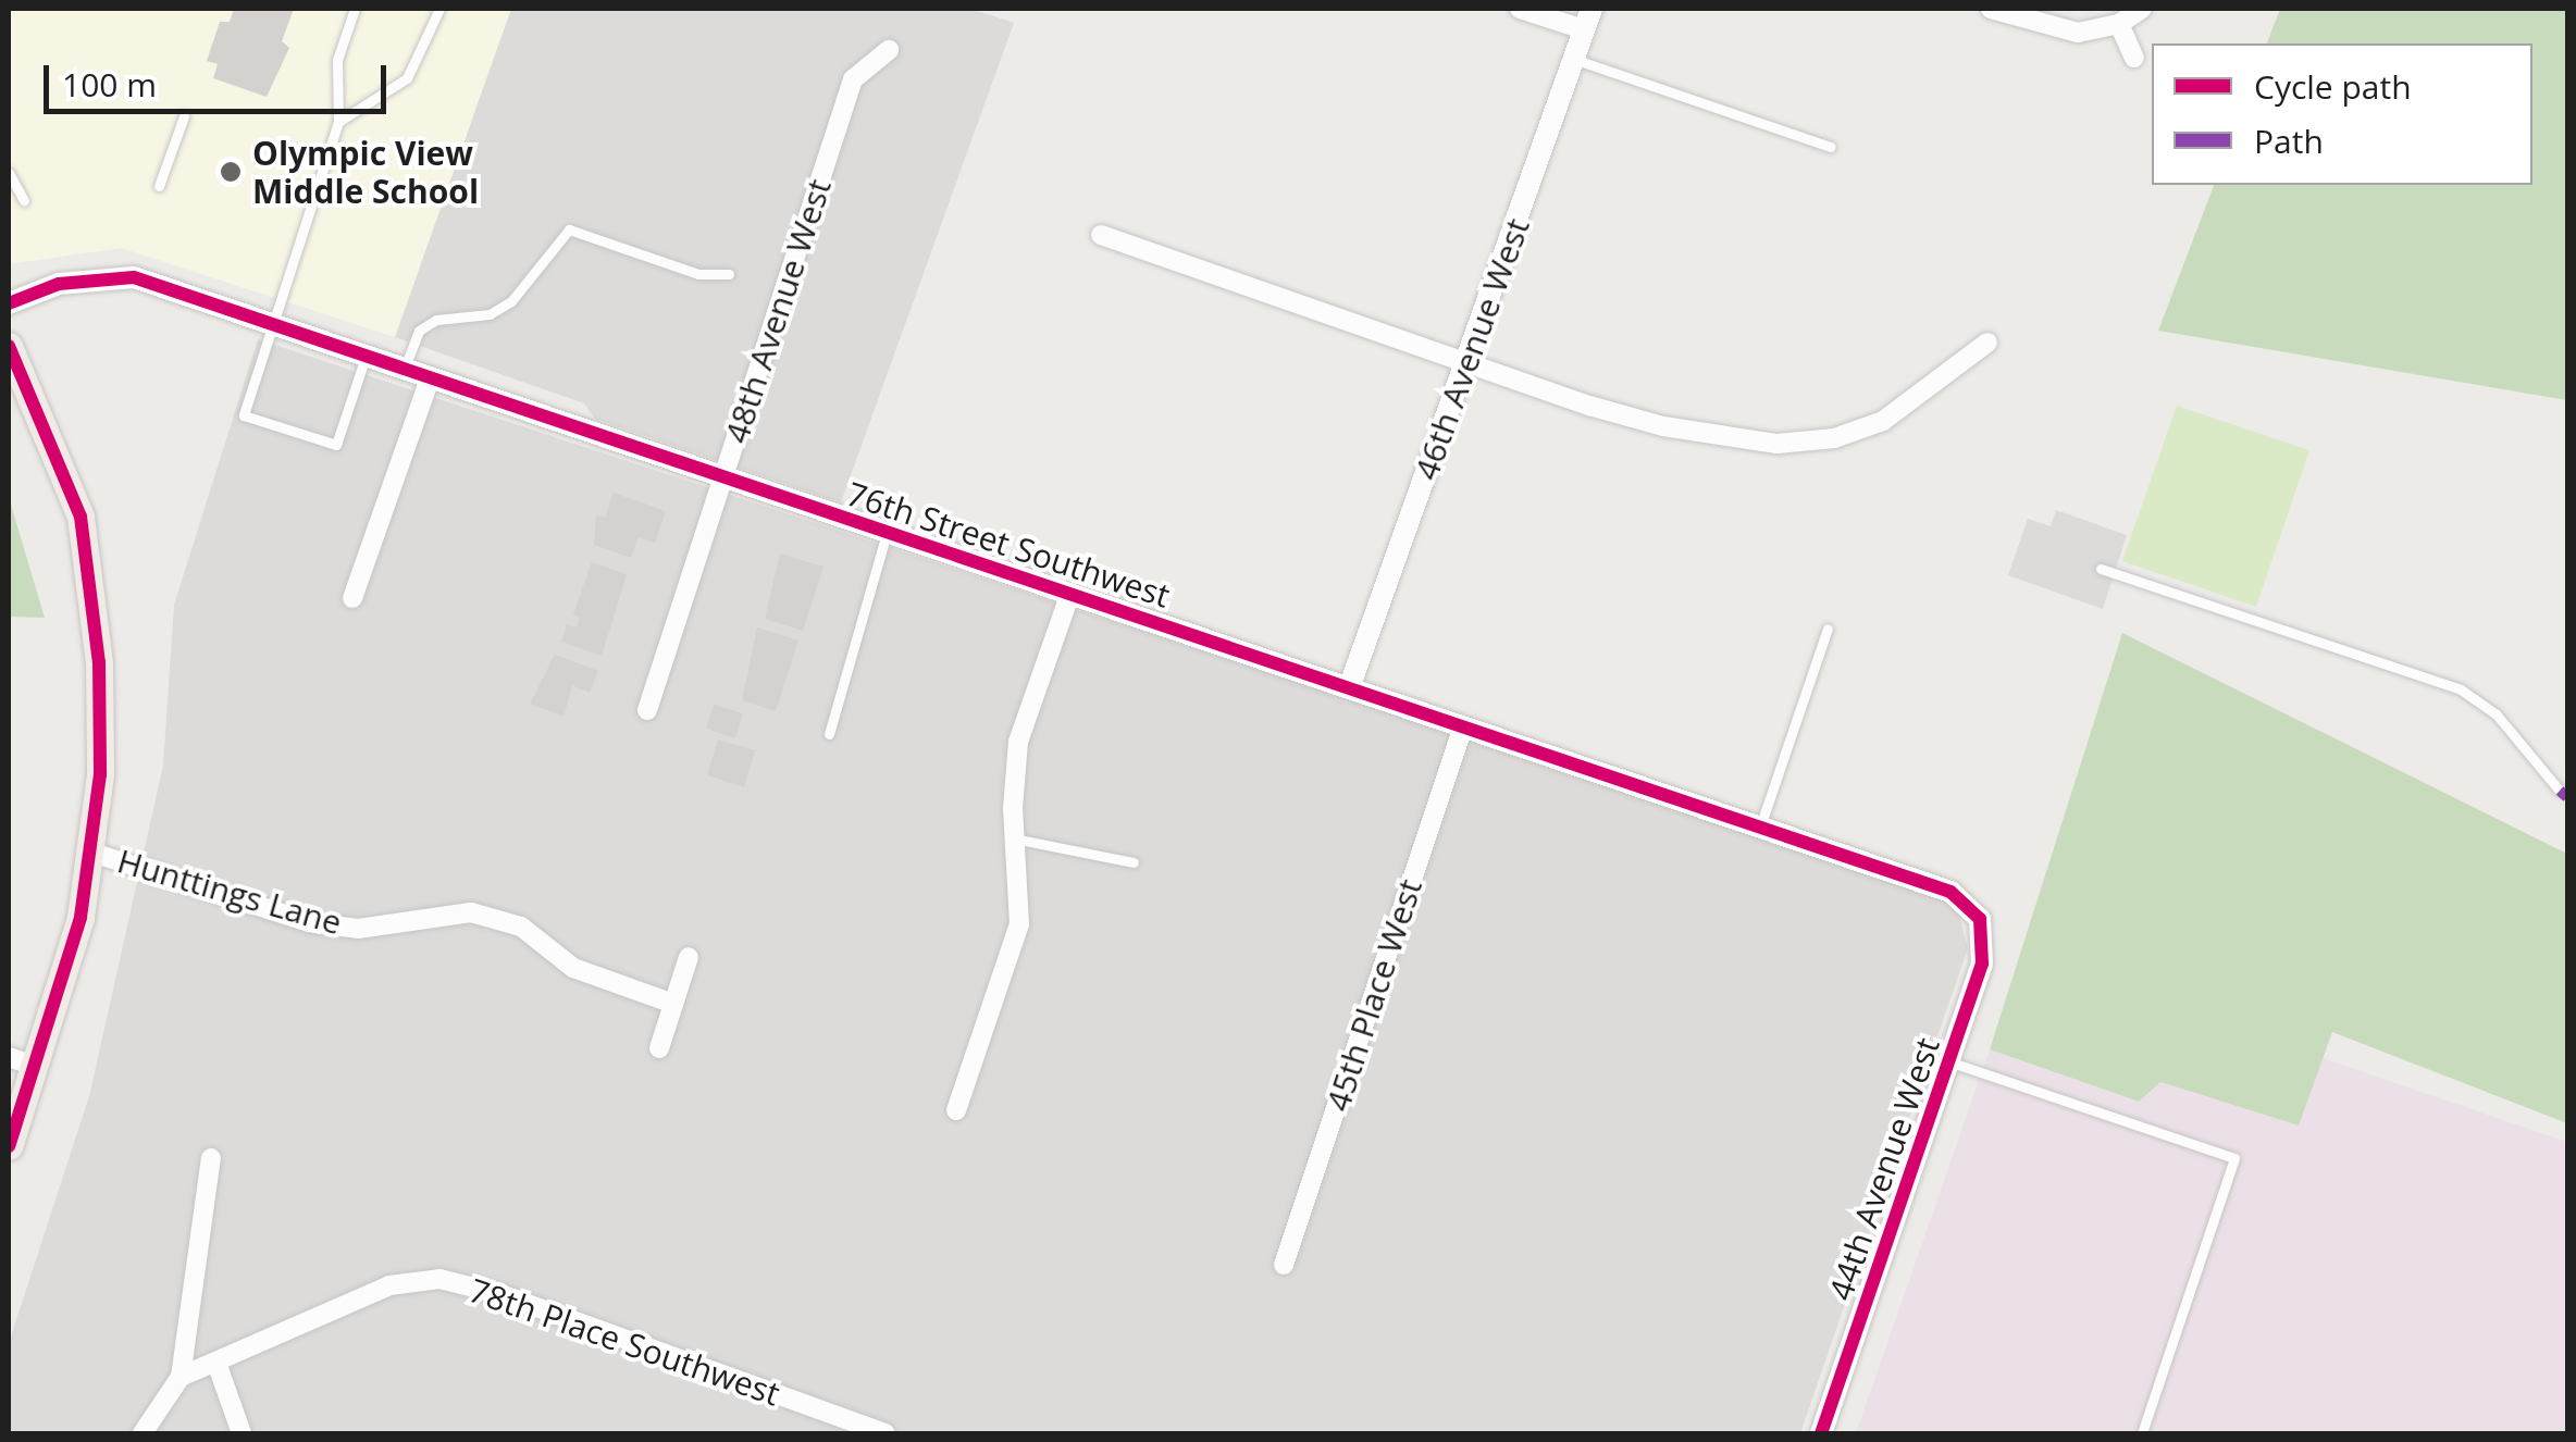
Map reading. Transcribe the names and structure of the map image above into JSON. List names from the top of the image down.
{
  "streets": {
    "street": [
      "48th Avenue West",
      "46th Avenue West",
      "76th Street Southwest",
      "Hunttings Lane",
      "45th Place West",
      "44th Avenue West",
      "78th Place Southwest"
    ]
  },
  "crossings": [
    ["48th Avenue West", "76th Street Southwest"],
    ["46th Avenue West", "76th Street Southwest"],
    ["76th Street Southwest", "45th Place West"],
    ["76th Street Southwest", "44th Avenue West"]
  ],
  "places": ["Olympic View Middle School"],
  "legend": ["Cycle path", "Path"],
  "scale_bar": "100 m"
}
